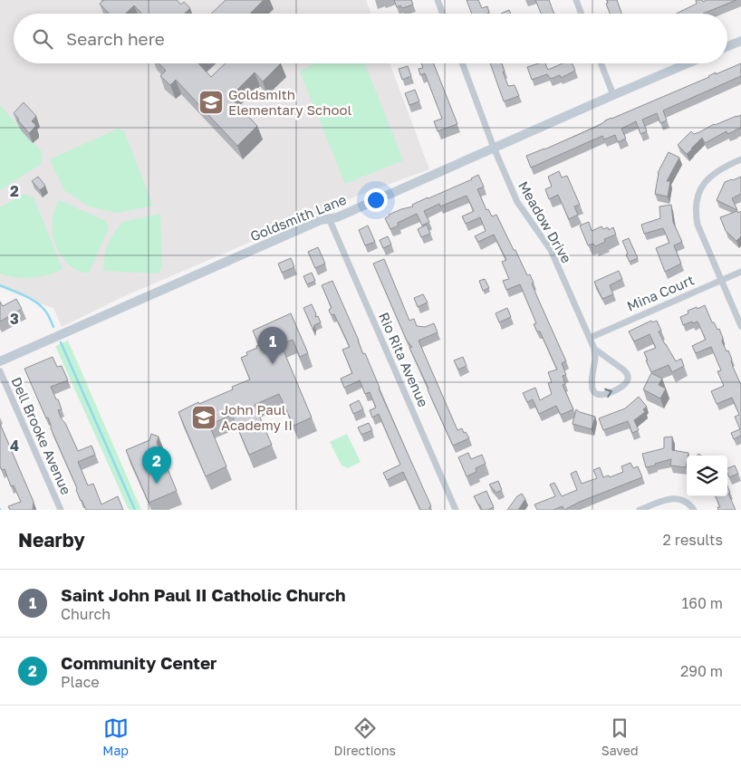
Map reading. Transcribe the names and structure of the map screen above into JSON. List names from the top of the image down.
{
  "streets": {
    "street": [
      "Goldsmith Lane",
      "Meadow Drive",
      "Mina Court",
      "Rio Rita Avenue",
      "Dell Brooke Avenue"
    ]
  },
  "crossings": [
    ["Goldsmith Lane", "Meadow Drive"],
    ["Goldsmith Lane", "Rio Rita Avenue"],
    ["Meadow Drive", "Mina Court"]
  ],
  "places": {
    "school or university": ["Goldsmith Elementary School", "John Paul Academy II"]
  },
  "page": {
    "search": "Search here",
    "pins": ["1", "2"],
    "heading": ["Nearby", "2 results"],
    "list": [
      {
        "mark": "1",
        "name": "Saint John Paul II Catholic Church",
        "note": "Church",
        "value": "160 m"
      },
      {
        "mark": "2",
        "name": "Community Center",
        "note": "Place",
        "value": "290 m"
      }
    ],
    "nav": ["Map", "Directions", "Saved"]
  },
  "grid": {
    "rows": ["2", "3", "4"]
  }
}
